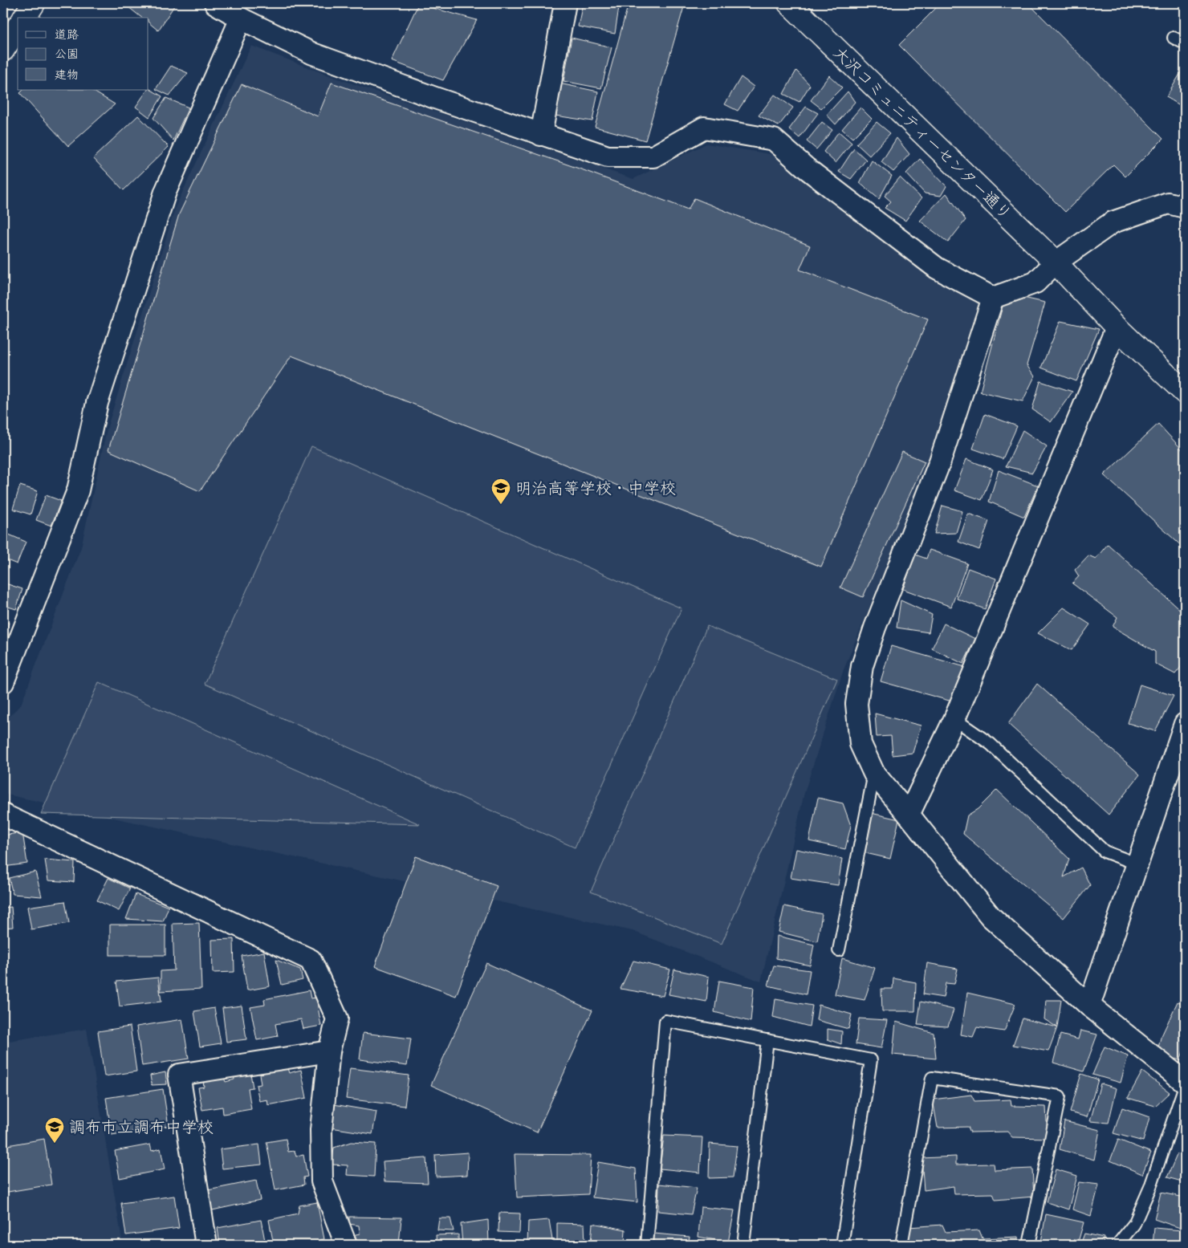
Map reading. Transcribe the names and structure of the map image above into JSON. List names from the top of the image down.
{
  "streets": {
    "street": ["大沢コミュニティーセンター通り"]
  },
  "places": {
    "school or university": ["明治高等学校・中学校", "調布市立調布中学校"]
  },
  "legend": ["道路", "公園", "建物"]
}
